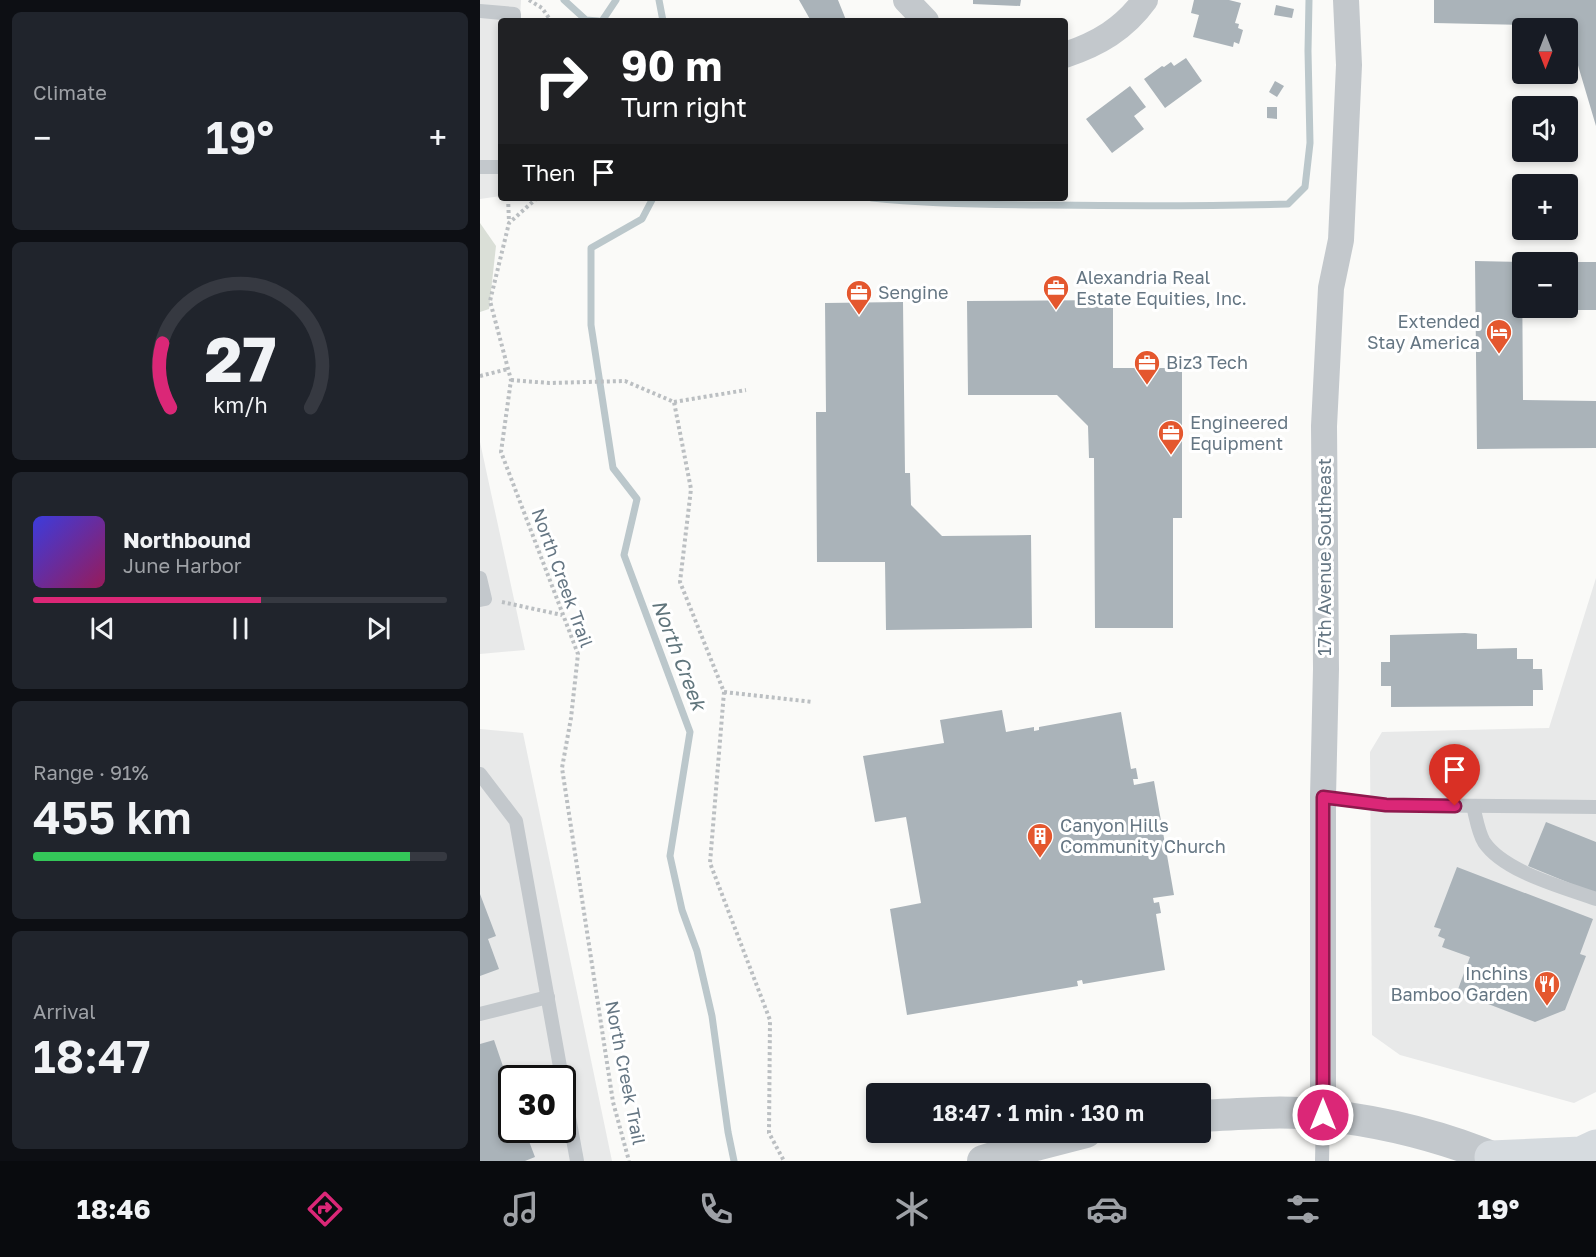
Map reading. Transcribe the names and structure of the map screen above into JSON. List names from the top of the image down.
{
  "streets": {
    "street": ["17th Avenue Southeast"],
    "path": ["North Creek Trail"]
  },
  "water": ["North Creek"],
  "places": {
    "office": [
      "Alexandria Real Estate Equities, Inc.",
      "Sengine",
      "Biz3 Tech",
      "Engineered Equipment"
    ],
    "hotel": ["Extended Stay America"],
    "building": ["Canyon Hills Community Church"],
    "restaurant": ["Inchins Bamboo Garden"]
  },
  "north": "bottom",
  "page": {
    "tile": [
      "Climate",
      ["Range · 91%", "455 km"],
      ["Arrival", "18:47"]
    ],
    "map_buttons": ["+", "−"],
    "turn": ["90 m", "Turn right"],
    "heat": ["−", "19°", "+"],
    "then": "Then",
    "song": ["Northbound", "June Harbor"],
    "limit": "30",
    "trip": "18:47 · 1 min · 130 m",
    "tabs": ["18:46", "19°"],
    "gauge": ["27", "km/h"]
  }
}
